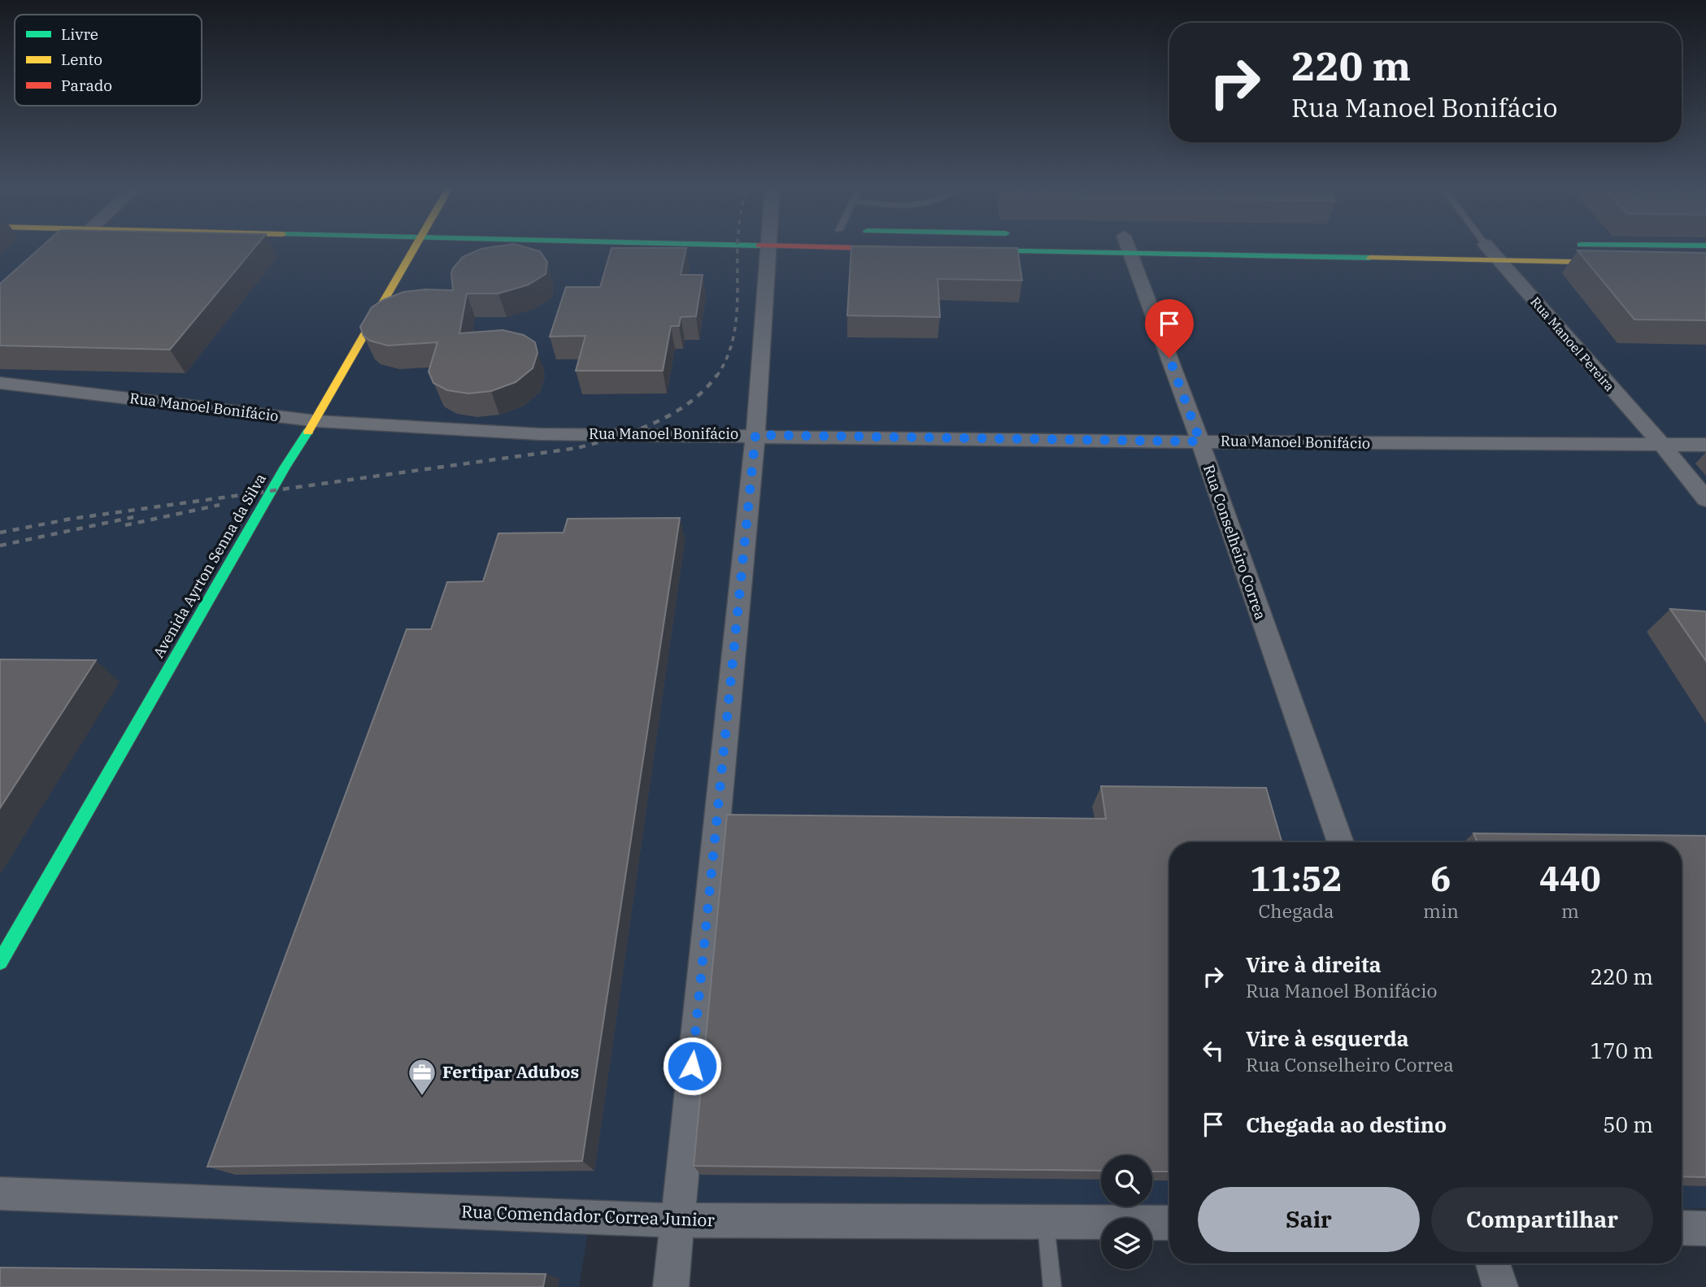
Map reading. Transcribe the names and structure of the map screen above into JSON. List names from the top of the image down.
{
  "streets": {
    "street": [
      "Rua Manoel Pereira",
      "Rua Manoel Bonifácio",
      "Rua Conselheiro Correa",
      "Avenida Ayrton Senna da Silva",
      "Rua Comendador Correa Junior"
    ]
  },
  "crossings": [
    ["Rua Manoel Pereira", "Rua Manoel Bonifácio"],
    ["Rua Manoel Bonifácio", "Rua Conselheiro Correa"],
    ["Rua Manoel Bonifácio", "Avenida Ayrton Senna da Silva"]
  ],
  "places": {
    "office": ["Fertipar Adubos"]
  },
  "legend": ["Livre", "Lento", "Parado"],
  "page": {
    "turn": ["220 m", "Rua Manoel Bonifácio"],
    "eta": [
      "11:52",
      "Chegada",
      "6",
      "min",
      "440",
      "m"
    ],
    "list": [
      {
        "name": "Vire à direita",
        "note": "Rua Manoel Bonifácio",
        "value": "220 m"
      },
      {
        "name": "Vire à esquerda",
        "note": "Rua Conselheiro Correa",
        "value": "170 m"
      },
      {
        "name": "Chegada ao destino",
        "value": "50 m"
      }
    ],
    "buttons": ["Sair", "Compartilhar"]
  }
}
